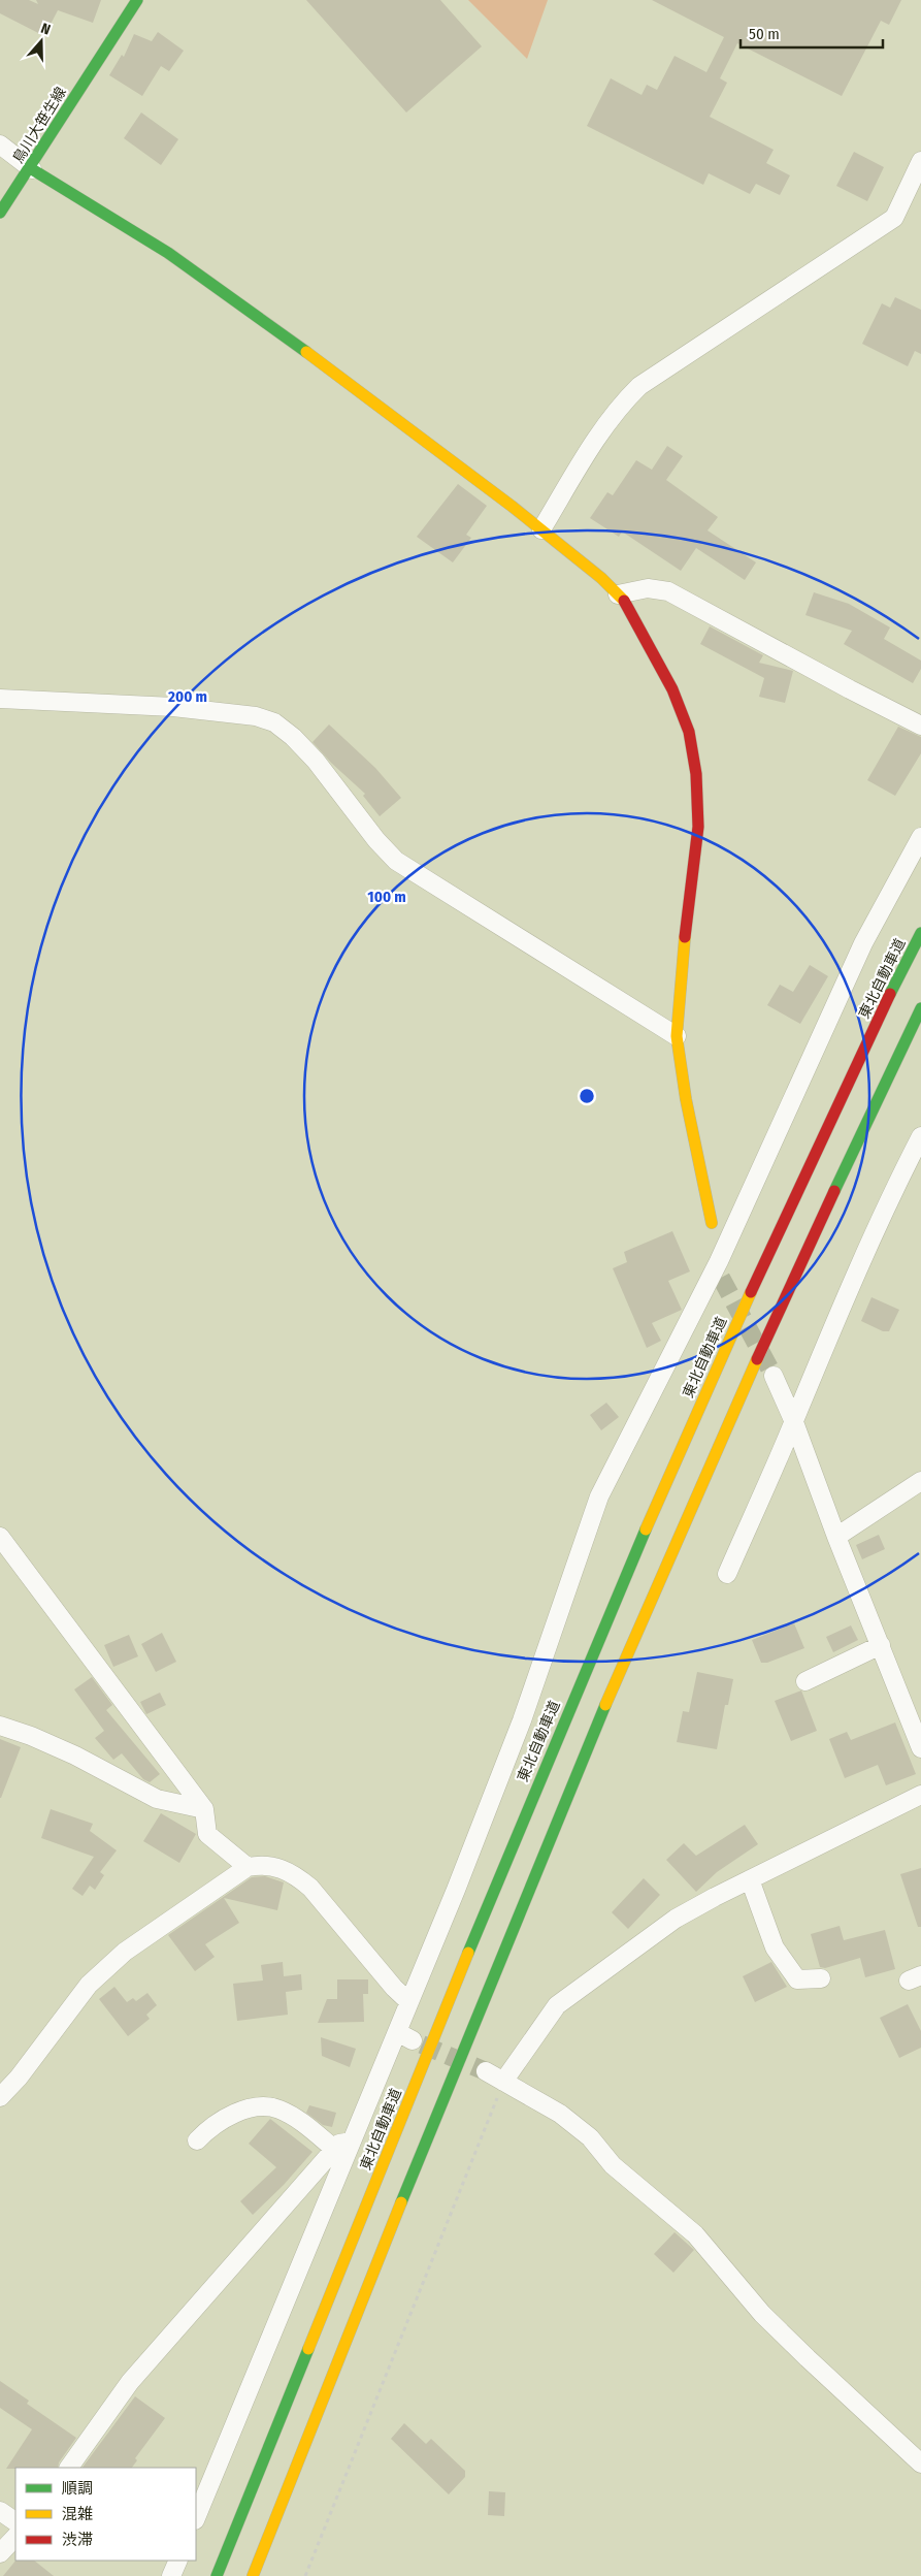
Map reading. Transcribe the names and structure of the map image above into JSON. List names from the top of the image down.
{
  "streets": {
    "main road": ["鳥川大笹生線", "東北自動車道"]
  },
  "legend": ["順調", "混雑", "渋滞"],
  "scale_bar": "50 m",
  "north": "top",
  "rings": ["200 m", "100 m"]
}
